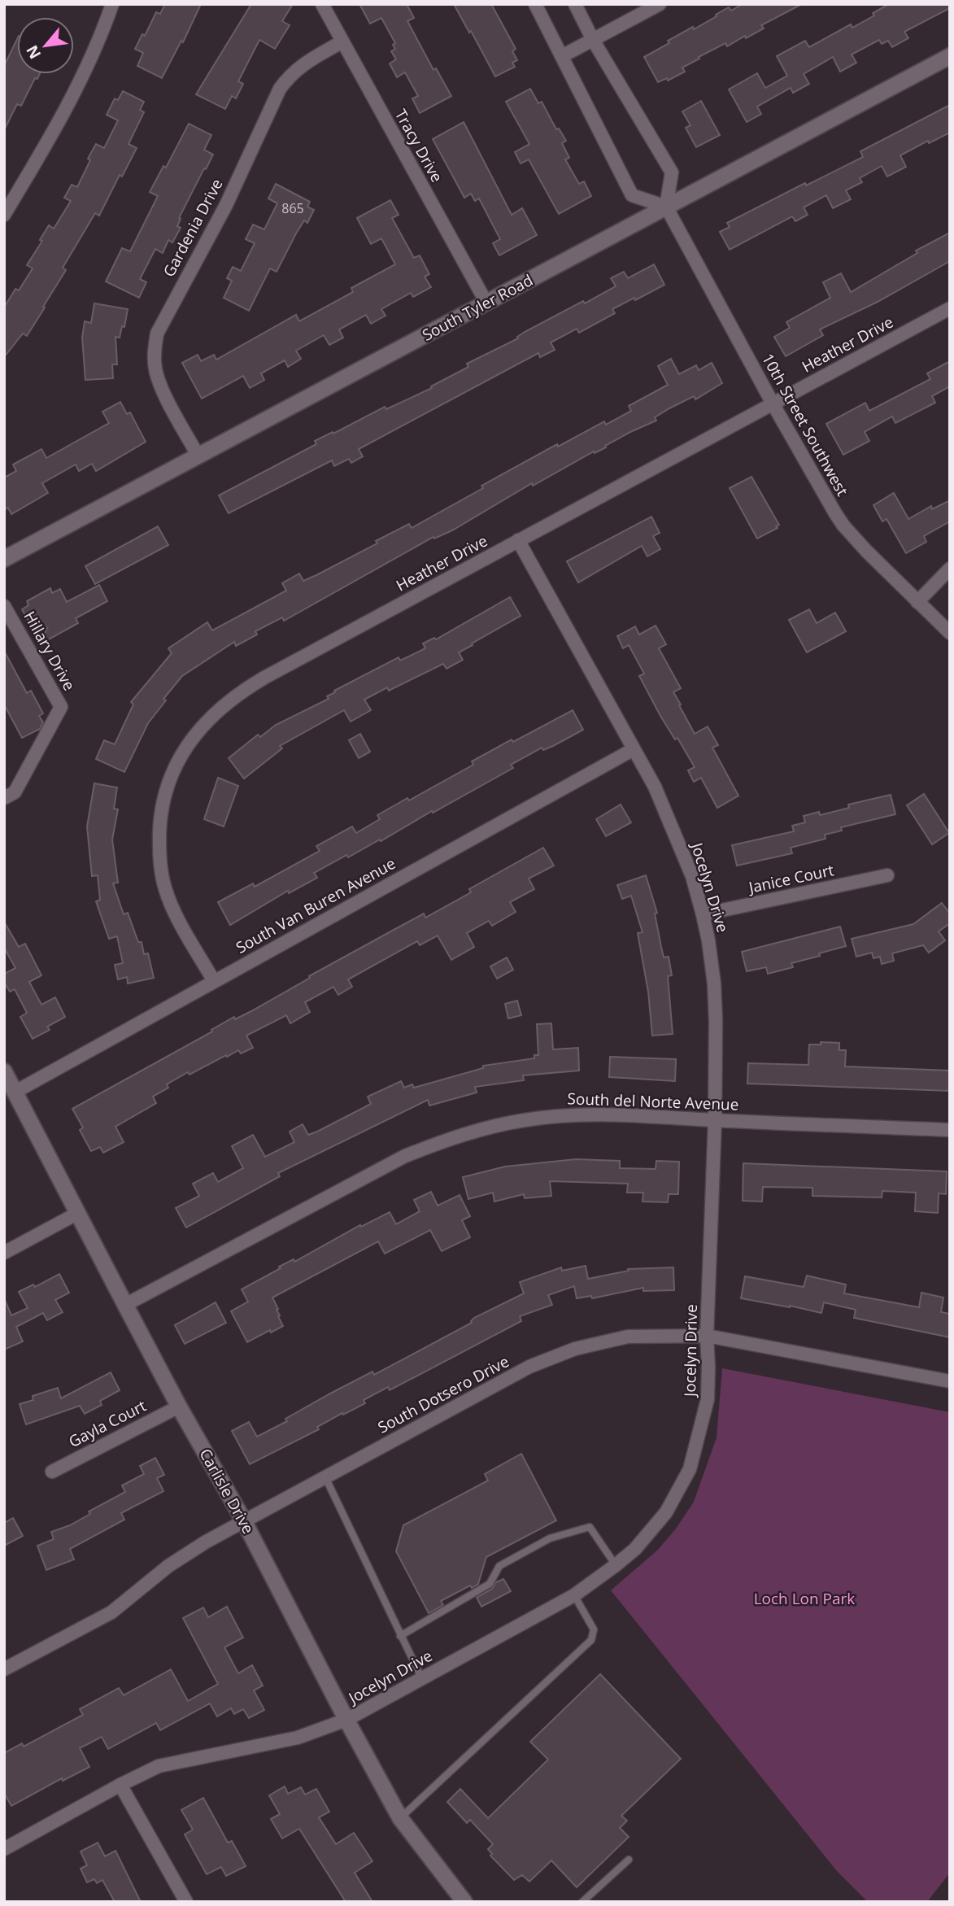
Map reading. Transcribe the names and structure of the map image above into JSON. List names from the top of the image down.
{
  "streets": {
    "street": [
      "Tracy Drive",
      "Gardenia Drive",
      "South Tyler Road",
      "Heather Drive",
      "10th Street Southwest",
      "Hillary Drive",
      "Janice Court",
      "Jocelyn Drive",
      "South Van Buren Avenue",
      "South del Norte Avenue",
      "South Dotsero Drive",
      "Gayla Court",
      "Carlisle Drive"
    ]
  },
  "crossings": [
    ["Tracy Drive", "Gardenia Drive"],
    ["Tracy Drive", "South Tyler Road"],
    ["Gardenia Drive", "South Tyler Road"],
    ["South Tyler Road", "10th Street Southwest"],
    ["Heather Drive", "10th Street Southwest"],
    ["Heather Drive", "Jocelyn Drive"],
    ["Heather Drive", "South Van Buren Avenue"],
    ["Janice Court", "Jocelyn Drive"],
    ["Jocelyn Drive", "South Van Buren Avenue"],
    ["Jocelyn Drive", "South del Norte Avenue"],
    ["Jocelyn Drive", "South Dotsero Drive"],
    ["Jocelyn Drive", "Carlisle Drive"],
    ["South Van Buren Avenue", "Carlisle Drive"],
    ["South del Norte Avenue", "Carlisle Drive"],
    ["South Dotsero Drive", "Carlisle Drive"],
    ["Gayla Court", "Carlisle Drive"]
  ],
  "parks": ["Loch Lon Park"],
  "house_numbers": ["865"],
  "north": "bottom left"
}
